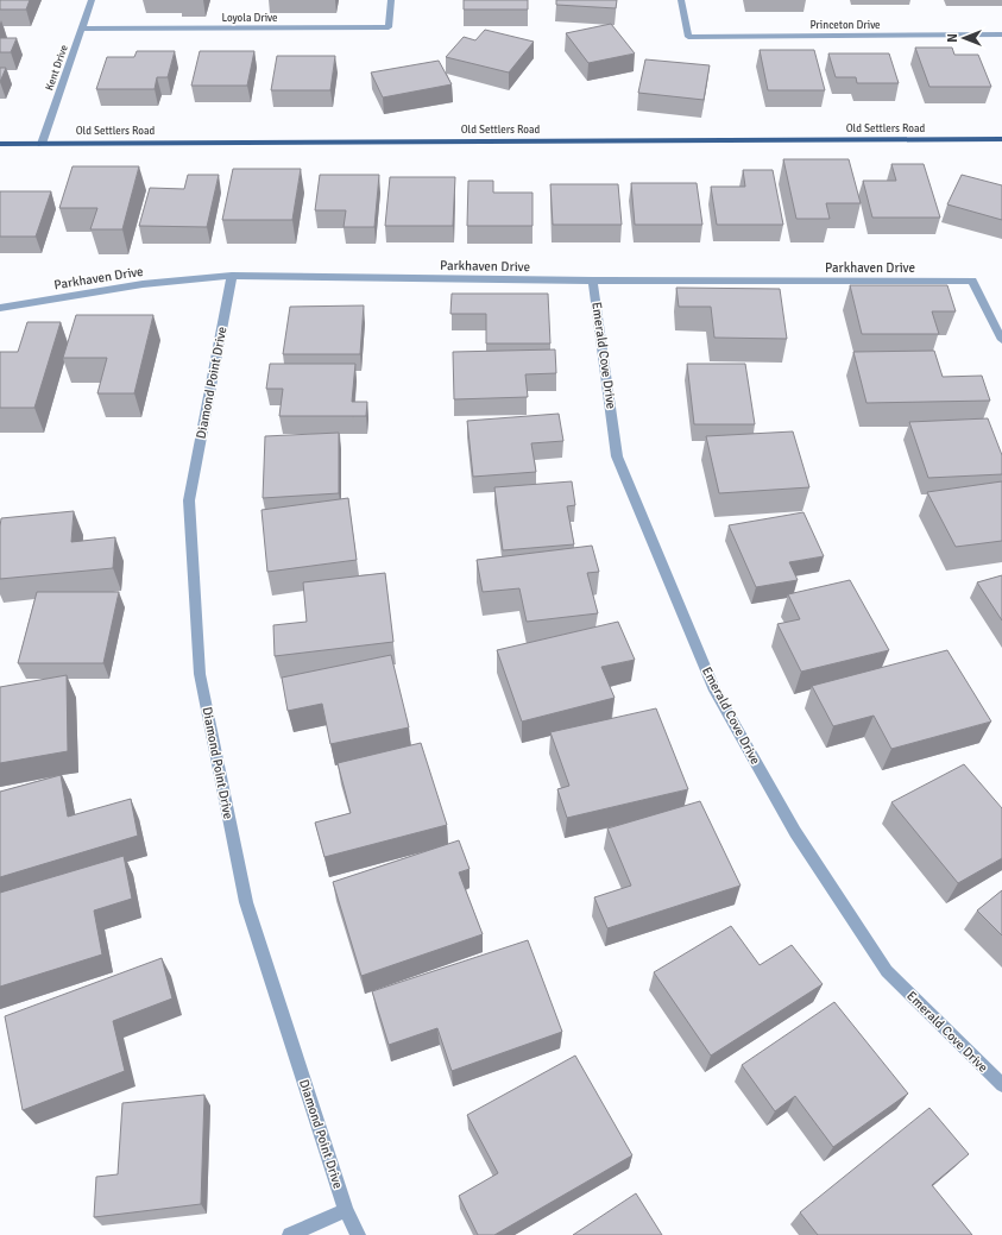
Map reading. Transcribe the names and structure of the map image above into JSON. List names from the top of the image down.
{
  "streets": {
    "main road": ["Old Settlers Road"],
    "street": [
      "Loyola Drive",
      "Princeton Drive",
      "Kent Drive",
      "Parkhaven Drive",
      "Emerald Cove Drive",
      "Diamond Point Drive"
    ]
  },
  "crossings": [
    ["Loyola Drive", "Kent Drive"],
    ["Kent Drive", "Old Settlers Road"],
    ["Parkhaven Drive", "Emerald Cove Drive"],
    ["Parkhaven Drive", "Diamond Point Drive"]
  ],
  "north": "left"
}
